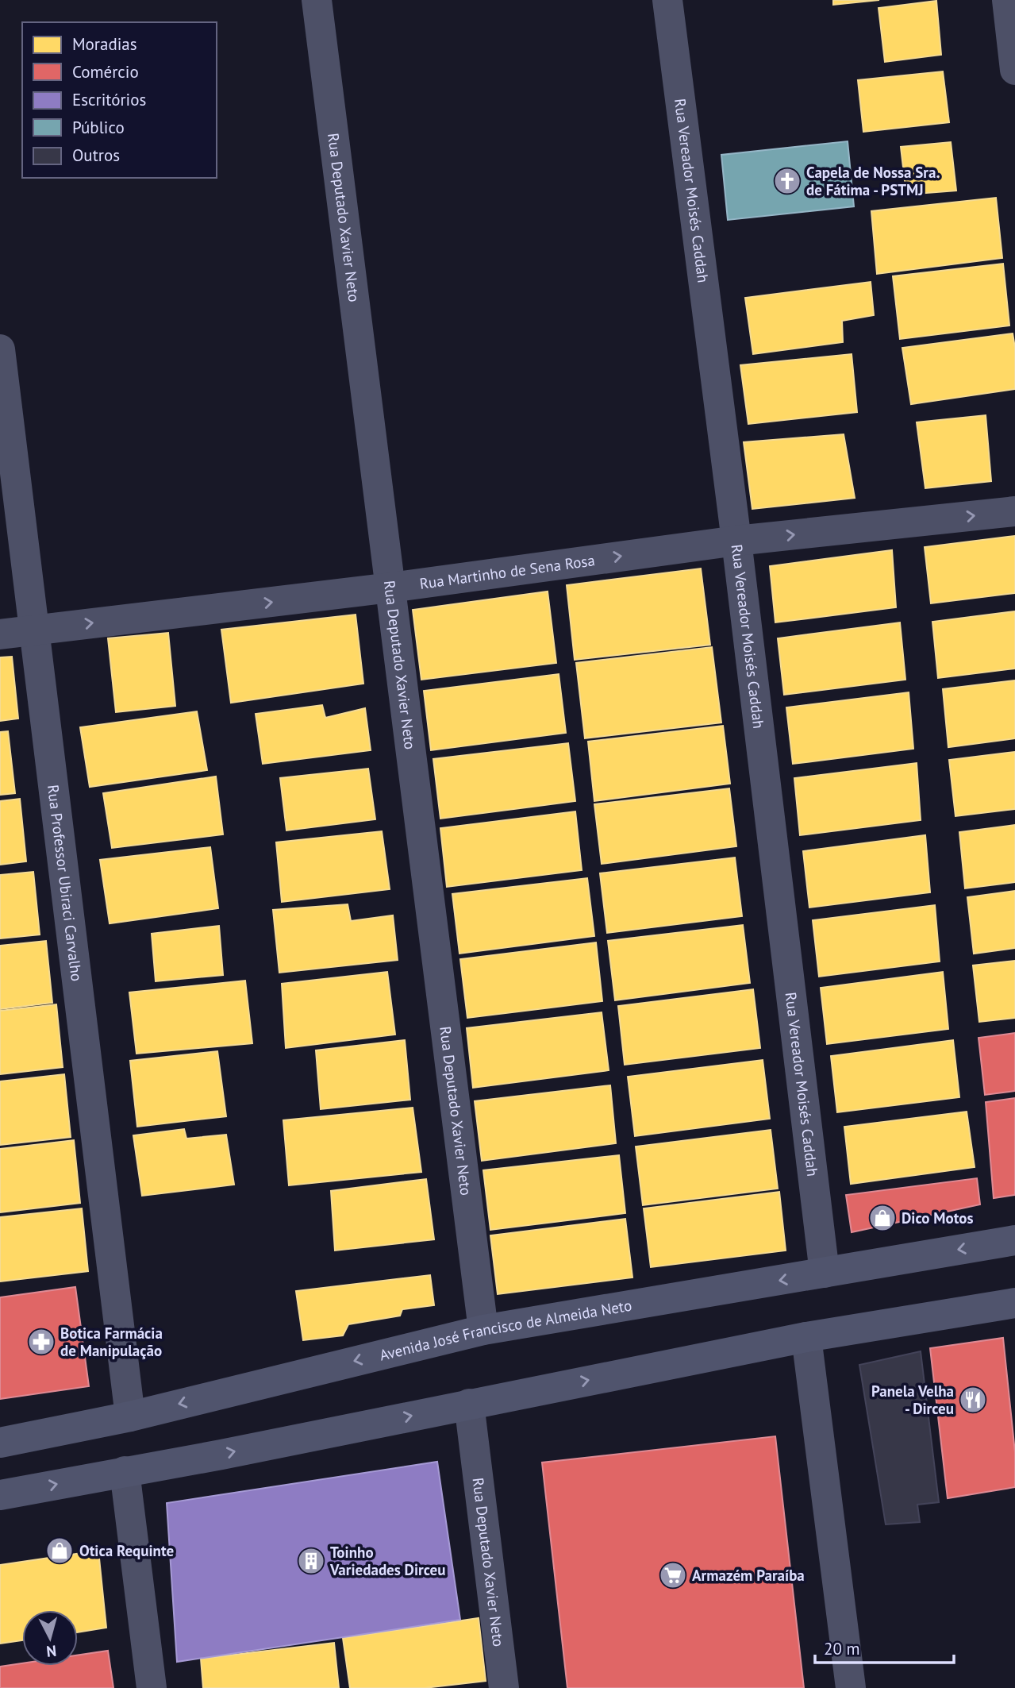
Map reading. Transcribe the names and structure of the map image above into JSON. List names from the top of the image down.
{
  "streets": {
    "main road": ["Avenida José Francisco de Almeida Neto"],
    "street": [
      "Rua Vereador Moisés Caddah",
      "Rua Deputado Xavier Neto",
      "Rua Martinho de Sena Rosa",
      "Rua Professor Ubiraci Carvalho"
    ]
  },
  "crossings": [
    ["Rua Vereador Moisés Caddah", "Rua Martinho de Sena Rosa"],
    ["Rua Vereador Moisés Caddah", "Avenida José Francisco de Almeida Neto"],
    ["Rua Deputado Xavier Neto", "Rua Martinho de Sena Rosa"],
    ["Rua Deputado Xavier Neto", "Avenida José Francisco de Almeida Neto"],
    ["Rua Martinho de Sena Rosa", "Rua Professor Ubiraci Carvalho"],
    ["Rua Professor Ubiraci Carvalho", "Avenida José Francisco de Almeida Neto"]
  ],
  "one_way": ["Rua Martinho de Sena Rosa"],
  "places": {
    "church": ["Capela de Nossa Sra. de Fátima - PSTMJ"],
    "shop": ["Dico Motos", "Otica Requinte"],
    "pharmacy": ["Botica Farmácia de Manipulação"],
    "restaurant": ["Panela Velha - Dirceu"],
    "building": ["Toinho Variedades Dirceu"],
    "supermarket": ["Armazém Paraíba"]
  },
  "legend": [
    "Moradias",
    "Comércio",
    "Escritórios",
    "Público",
    "Outros"
  ],
  "scale_bar": "20 m",
  "north": "bottom"
}
